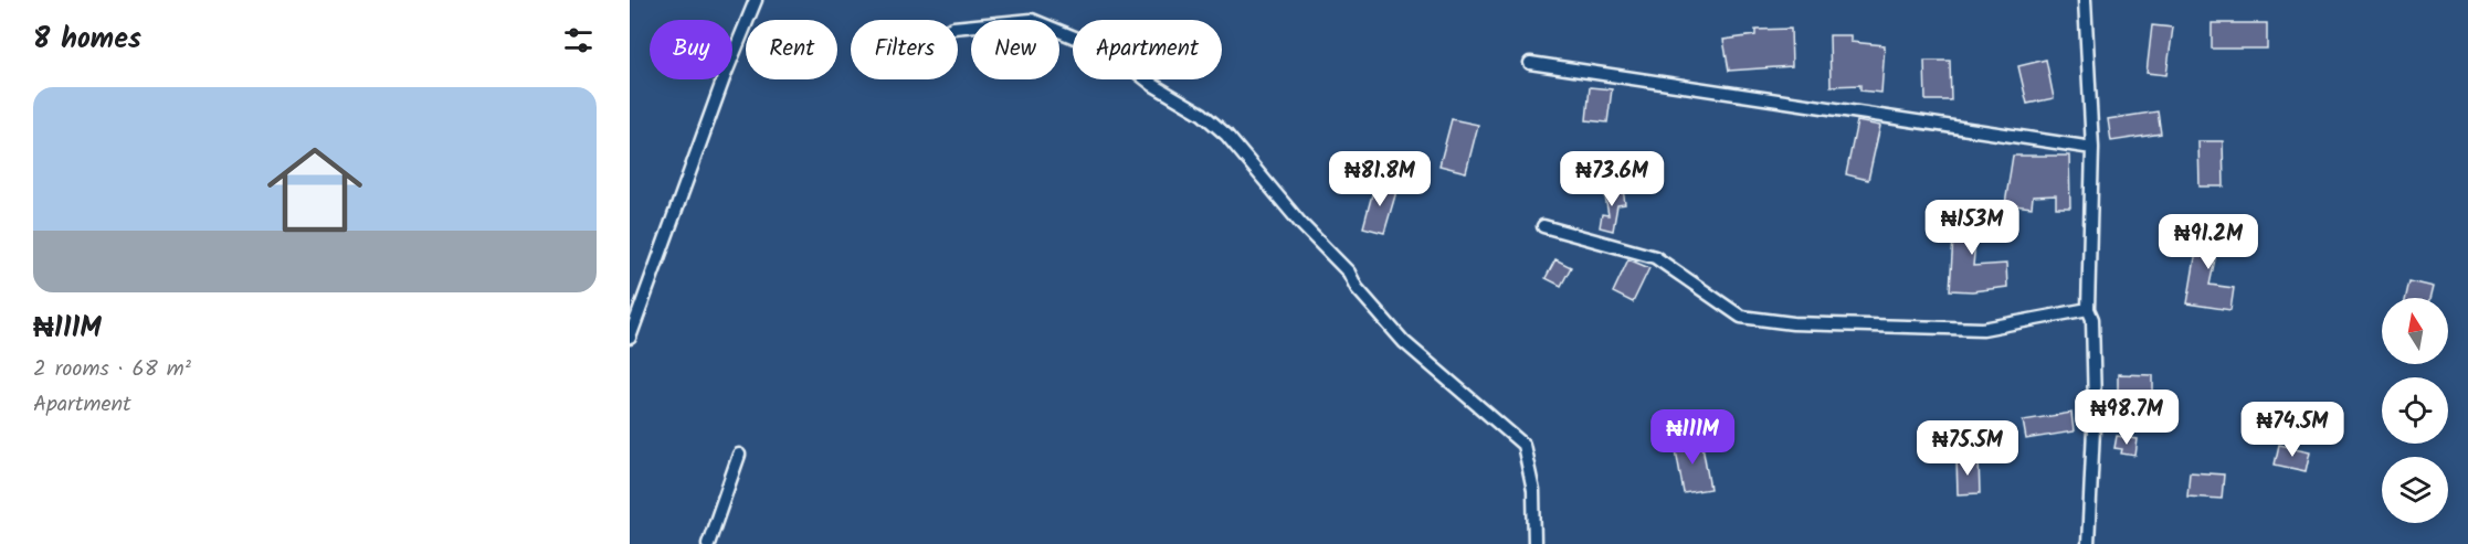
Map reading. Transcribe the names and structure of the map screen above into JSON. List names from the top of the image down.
{
  "north": "top",
  "page": {
    "heading": "8 homes",
    "chip": [
      "Buy",
      "Rent",
      "Filters",
      "New",
      "Apartment"
    ],
    "list": [
      {
        "name": "₦111M",
        "note": "2 rooms · 68 m² · Apartment"
      }
    ],
    "price": [
      "₦81.8M",
      "₦73.6M",
      "₦153M",
      "₦91.2M",
      "₦98.7M",
      "₦74.5M",
      "₦111M",
      "₦75.5M"
    ]
  }
}
